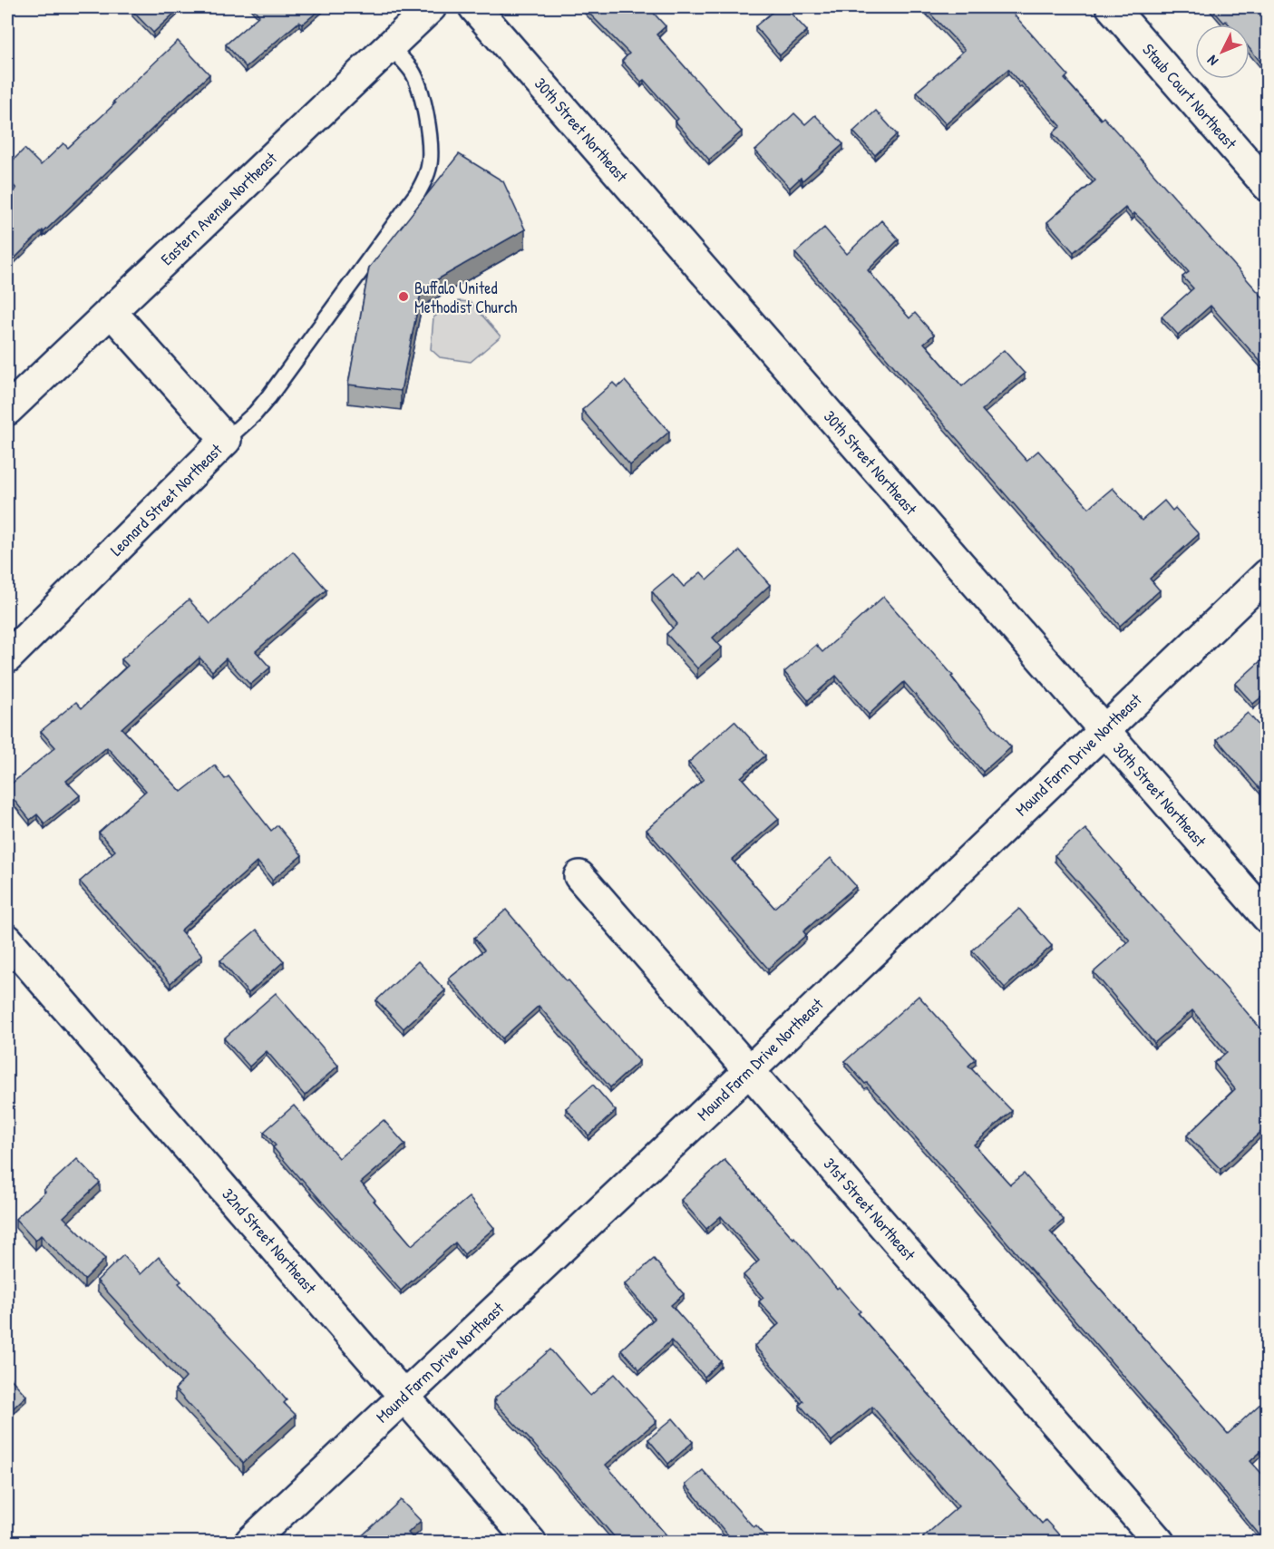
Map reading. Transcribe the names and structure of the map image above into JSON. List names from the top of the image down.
{
  "streets": {
    "street": [
      "Staub Court Northeast",
      "30th Street Northeast",
      "Eastern Avenue Northeast",
      "Leonard Street Northeast",
      "Mound Farm Drive Northeast",
      "31st Street Northeast",
      "32nd Street Northeast"
    ]
  },
  "crossings": [
    ["30th Street Northeast", "Mound Farm Drive Northeast"],
    ["Eastern Avenue Northeast", "Leonard Street Northeast"],
    ["Mound Farm Drive Northeast", "31st Street Northeast"],
    ["Mound Farm Drive Northeast", "32nd Street Northeast"]
  ],
  "places": ["Buffalo United Methodist Church"],
  "north": "bottom left"
}
